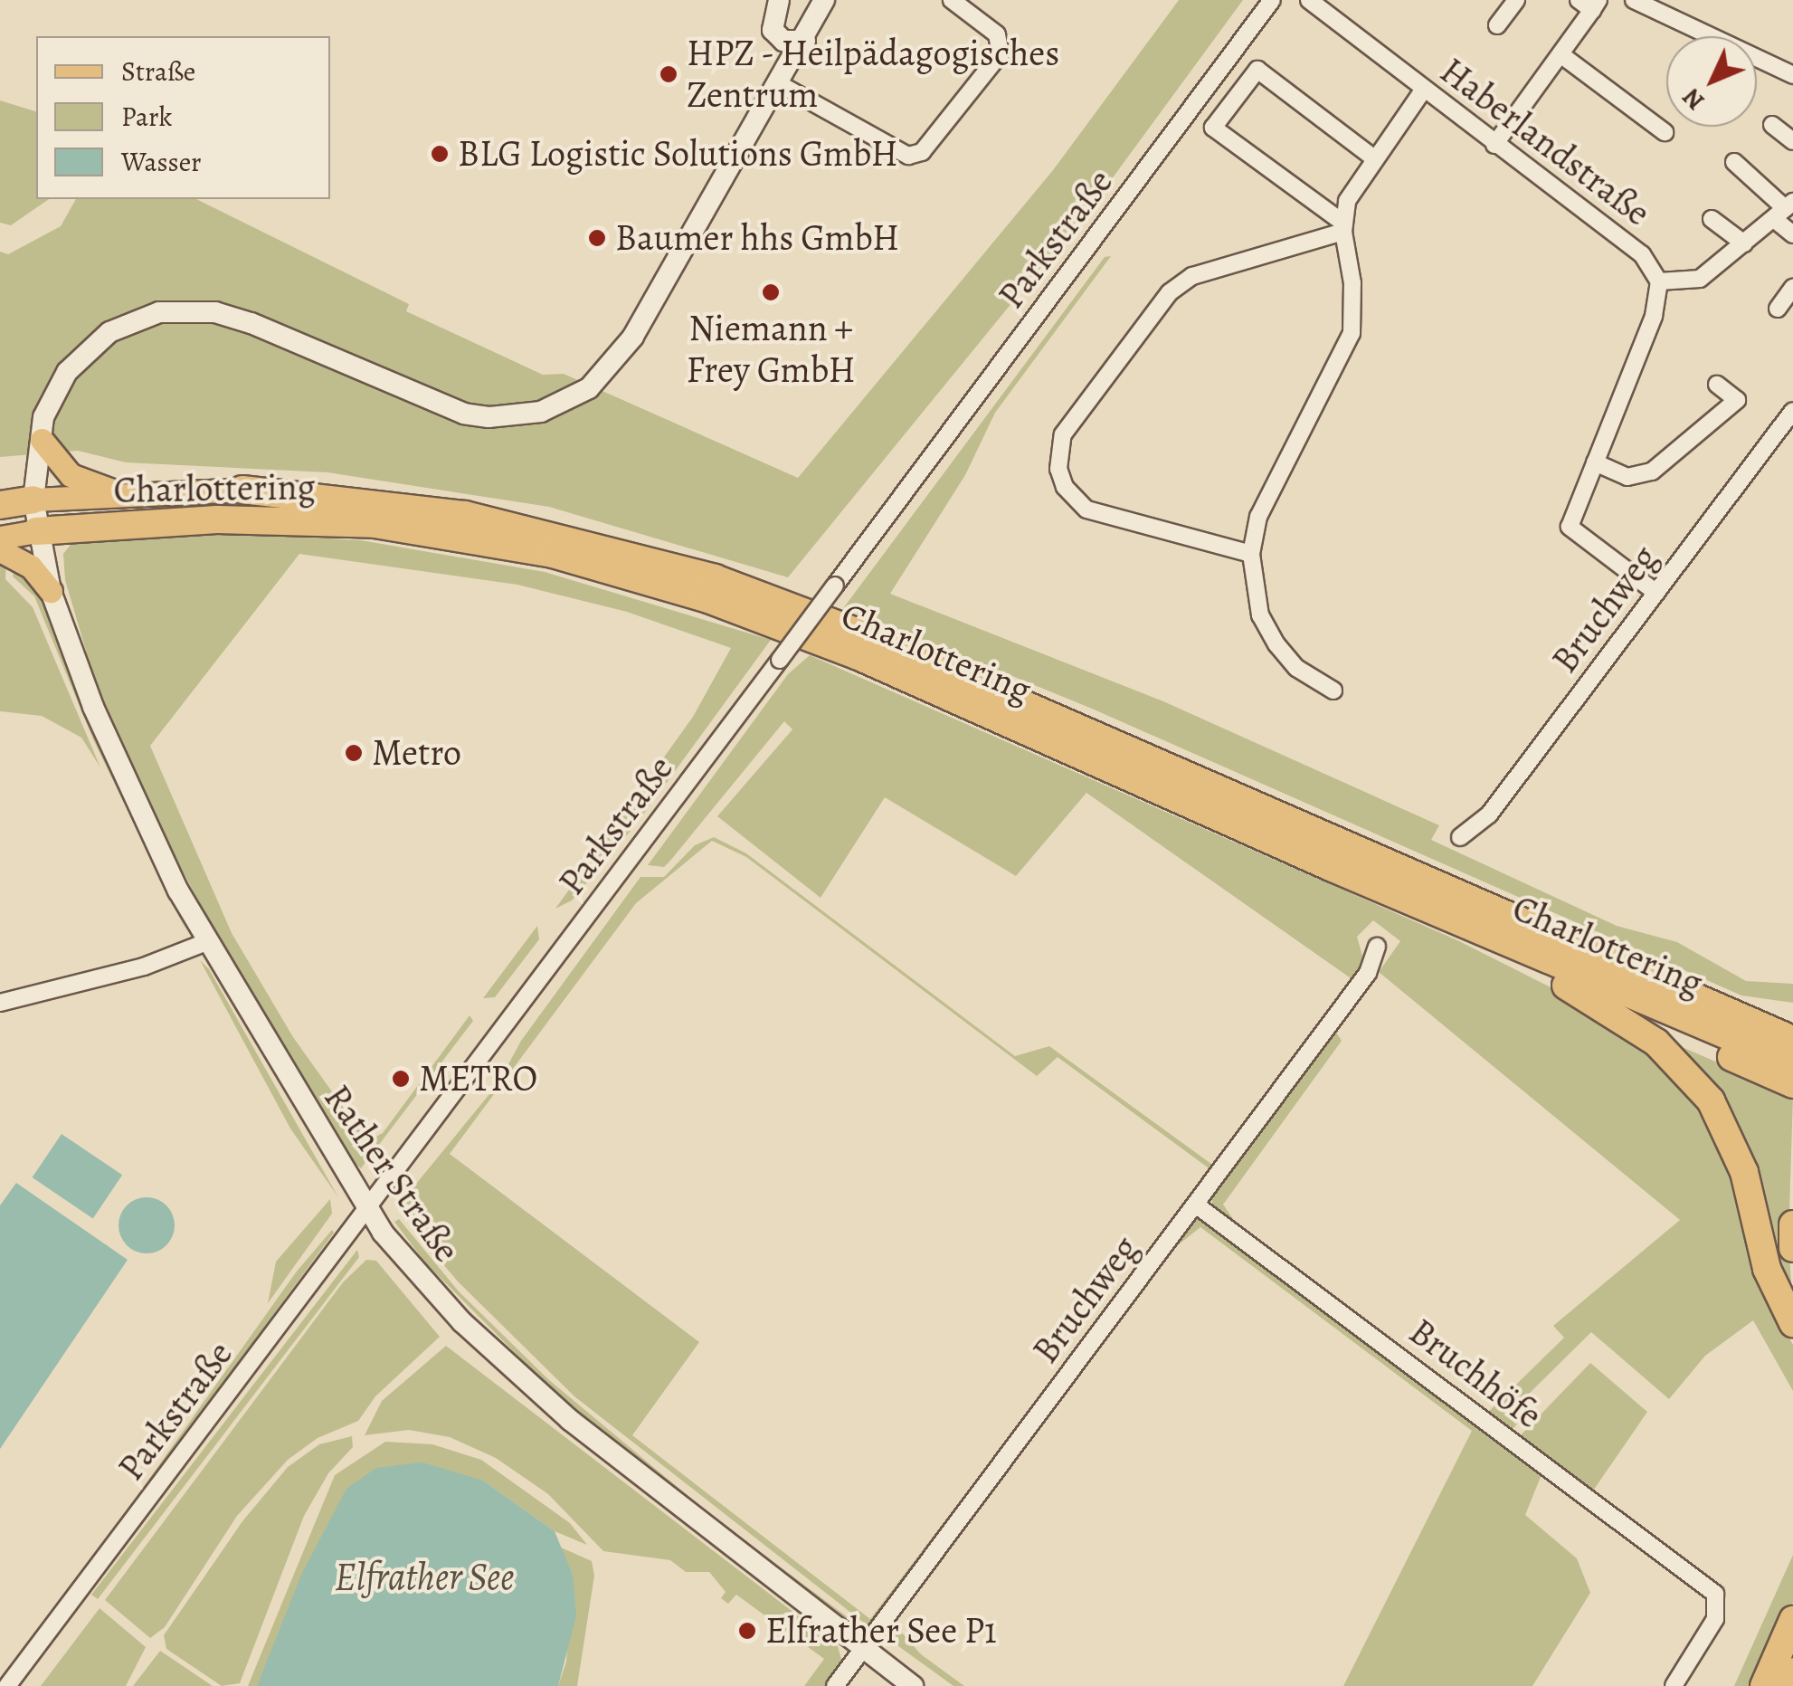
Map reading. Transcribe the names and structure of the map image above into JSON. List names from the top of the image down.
{
  "streets": {
    "highway": ["Charlottering"],
    "main road": ["Rather Straße"],
    "street": [
      "Haberlandstraße",
      "Parkstraße",
      "Bruchweg",
      "Bruchhöfe"
    ]
  },
  "crossings": [
    ["Parkstraße", "Rather Straße"],
    ["Charlottering", "Rather Straße"],
    ["Bruchweg", "Rather Straße"],
    ["Bruchweg", "Bruchhöfe"]
  ],
  "water": ["Elfrather See"],
  "places": [
    "HPZ - Heilpädagogisches Zentrum",
    "BLG Logistic Solutions GmbH",
    "Baumer hhs GmbH",
    "Niemann + Frey GmbH",
    "Metro",
    "METRO",
    "Elfrather See P1"
  ],
  "legend": ["Straße", "Park", "Wasser"],
  "north": "bottom left"
}
